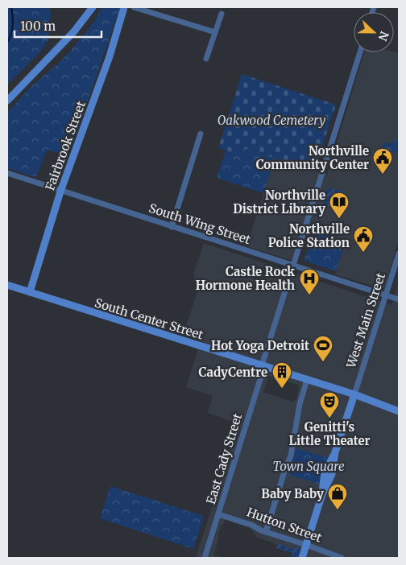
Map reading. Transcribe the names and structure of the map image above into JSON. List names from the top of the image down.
{
  "streets": {
    "street": [
      "Fairbrook Street",
      "South Wing Street",
      "South Center Street",
      "West Main Street",
      "East Cady Street",
      "Hutton Street"
    ]
  },
  "crossings": [
    ["Fairbrook Street", "South Wing Street"],
    ["Fairbrook Street", "South Center Street"],
    ["South Wing Street", "West Main Street"],
    ["South Wing Street", "East Cady Street"],
    ["South Center Street", "West Main Street"],
    ["South Center Street", "East Cady Street"],
    ["East Cady Street", "Hutton Street"]
  ],
  "parks": ["Oakwood Cemetery", "Town Square"],
  "places": {
    "public building": ["Northville Community Center", "Northville Police Station"],
    "library": ["Northville District Library"],
    "hospital": ["Castle Rock Hormone Health"],
    "sports": ["Hot Yoga Detroit"],
    "building": ["CadyCentre"],
    "theatre": ["Genitti's Little Theater"],
    "shop": ["Baby Baby"]
  },
  "scale_bar": "100 m",
  "north": "right"
}
